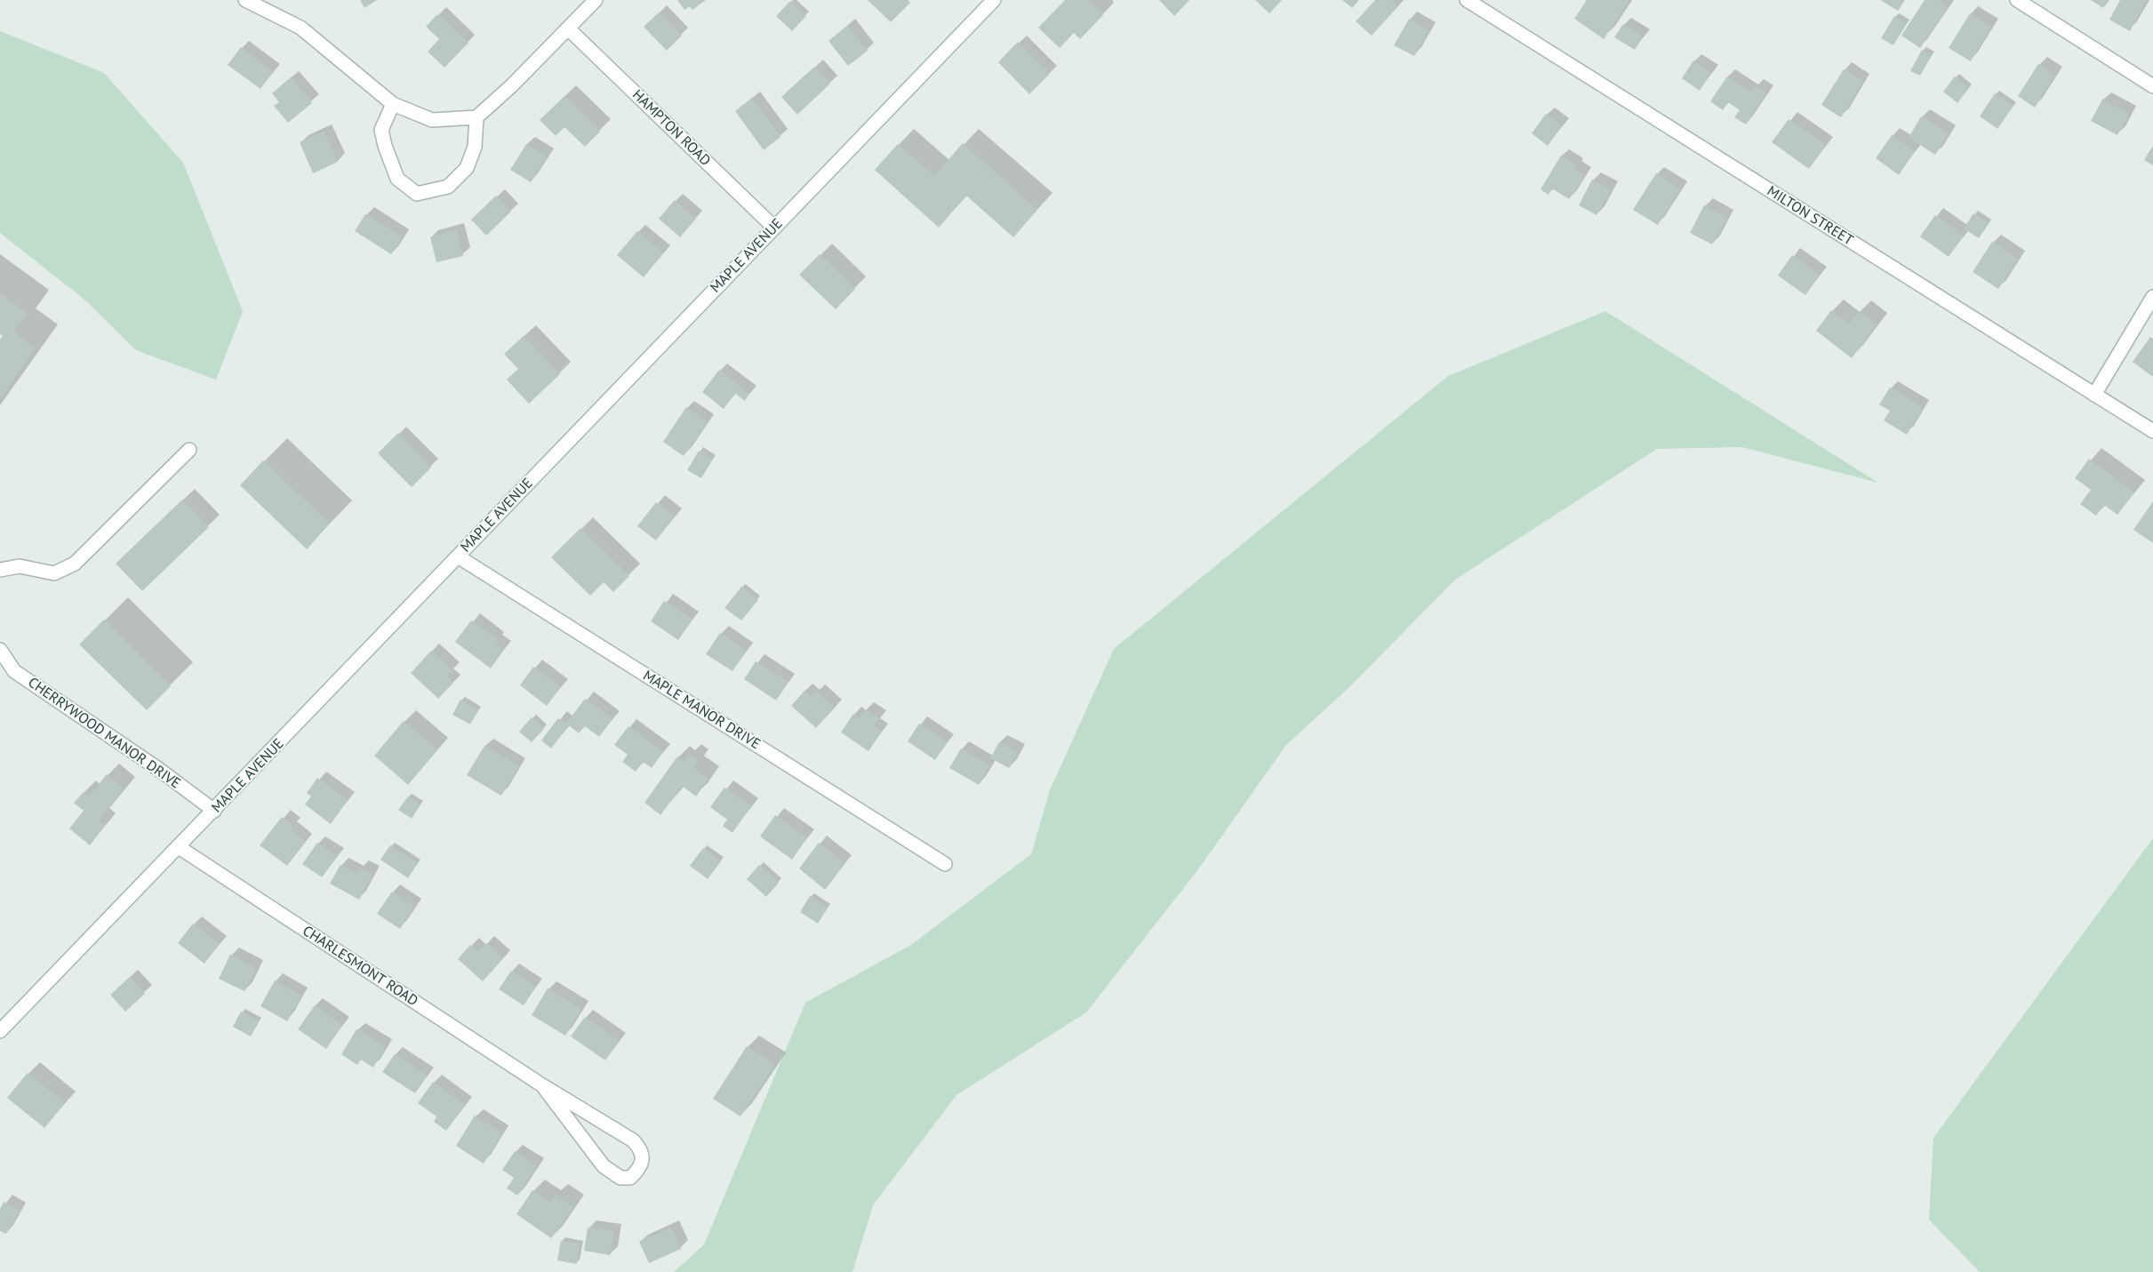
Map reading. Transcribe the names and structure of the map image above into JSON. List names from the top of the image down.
{
  "streets": {
    "street": [
      "HAMPTON ROAD",
      "MILTON STREET",
      "MAPLE AVENUE",
      "MAPLE MANOR DRIVE",
      "CHERRYWOOD MANOR DRIVE",
      "CHARLESMONT ROAD"
    ]
  },
  "crossings": [
    ["HAMPTON ROAD", "MAPLE AVENUE"],
    ["MAPLE AVENUE", "MAPLE MANOR DRIVE"],
    ["MAPLE AVENUE", "CHERRYWOOD MANOR DRIVE"],
    ["MAPLE AVENUE", "CHARLESMONT ROAD"]
  ]
}
